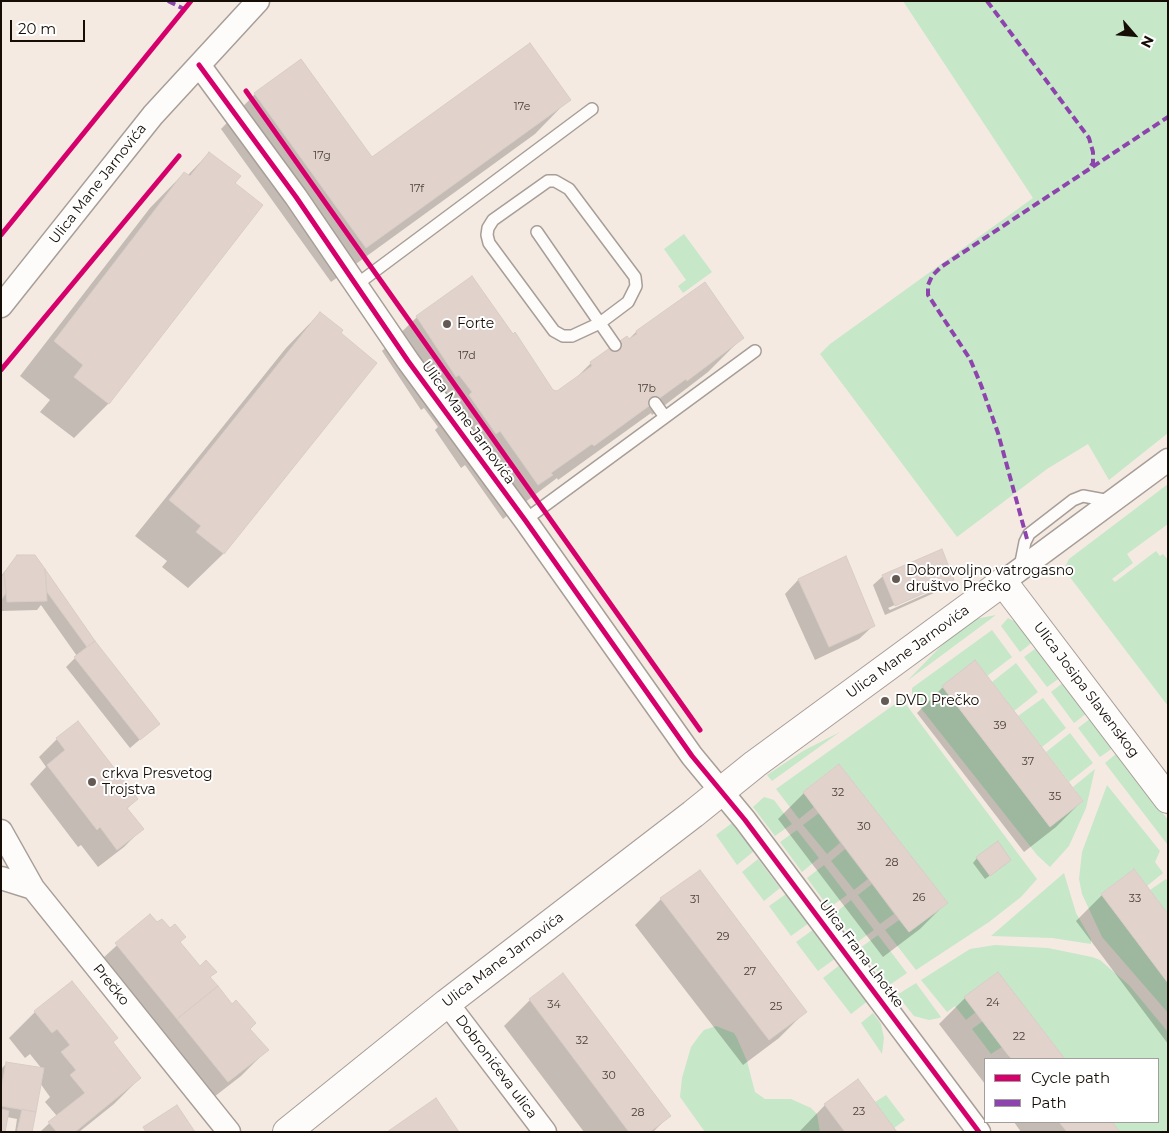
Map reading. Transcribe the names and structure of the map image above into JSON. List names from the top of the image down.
{
  "streets": {
    "street": [
      "Ulica Mane Jarnovića",
      "Ulica Josipa Slavenskog",
      "Ulica Frana Lhotke",
      "Prečko",
      "Dobronićeva ulica"
    ]
  },
  "crossings": [
    ["Ulica Mane Jarnovića", "Ulica Josipa Slavenskog"],
    ["Ulica Mane Jarnovića", "Ulica Frana Lhotke"],
    ["Ulica Mane Jarnovića", "Dobronićeva ulica"]
  ],
  "places": [
    "Forte",
    "Dobrovoljno vatrogasno društvo Prečko",
    "DVD Prečko",
    "crkva Presvetog Trojstva"
  ],
  "house_numbers": [
    "17e",
    "17g",
    "17f",
    "17d",
    "17b",
    "39",
    "37",
    "32",
    "35",
    "30",
    "28",
    "26",
    "33",
    "31",
    "29",
    "27",
    "24",
    "34",
    "25",
    "22",
    "32",
    "30",
    "23",
    "28"
  ],
  "legend": ["Cycle path", "Path"],
  "scale_bar": "20 m",
  "north": "bottom right"
}
